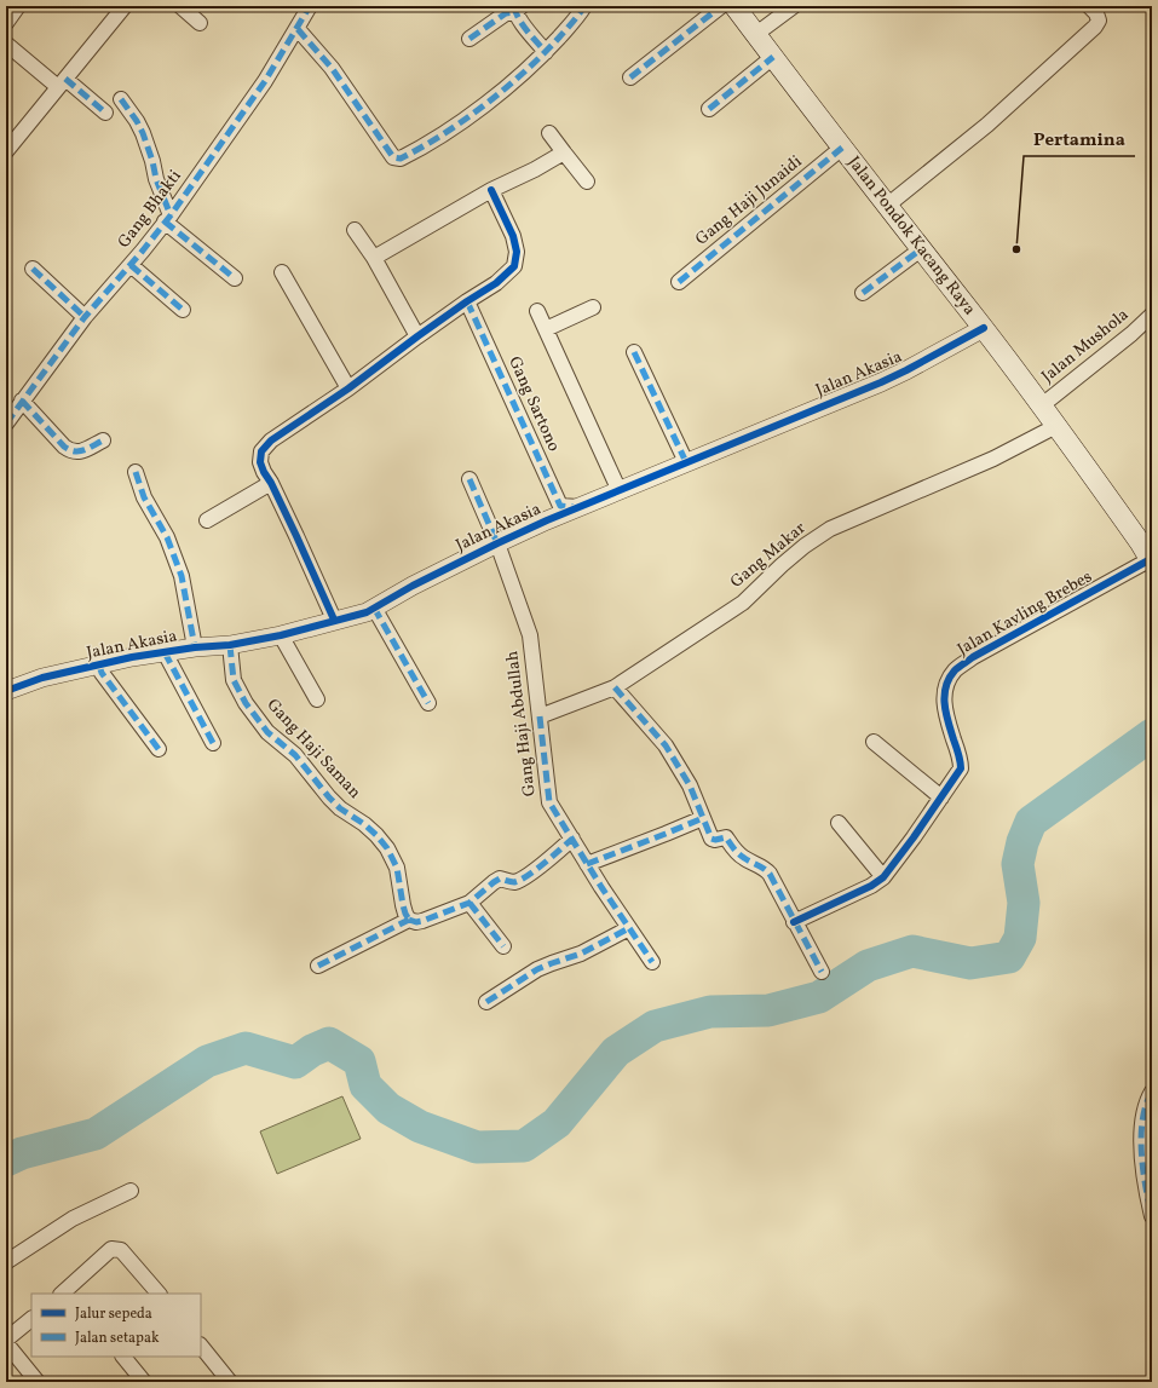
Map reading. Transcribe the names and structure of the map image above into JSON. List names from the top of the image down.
{
  "streets": {
    "main road": ["Jalan Pondok Kacang Raya"],
    "street": [
      "Gang Haji Junaidi",
      "Gang Bhakti",
      "Jalan Mushola",
      "Jalan Akasia",
      "Gang Sartono",
      "Gang Makar",
      "Jalan Kavling Brebes",
      "Gang Haji Abdullah",
      "Gang Haji Saman"
    ]
  },
  "crossings": [
    ["Gang Haji Junaidi", "Jalan Pondok Kacang Raya"],
    ["Jalan Pondok Kacang Raya", "Jalan Mushola"],
    ["Jalan Pondok Kacang Raya", "Jalan Akasia"],
    ["Jalan Pondok Kacang Raya", "Gang Makar"],
    ["Jalan Pondok Kacang Raya", "Jalan Kavling Brebes"],
    ["Jalan Akasia", "Gang Sartono"],
    ["Jalan Akasia", "Gang Haji Abdullah"],
    ["Jalan Akasia", "Gang Haji Saman"],
    ["Gang Makar", "Gang Haji Abdullah"]
  ],
  "places": ["Pertamina"],
  "legend": ["Jalur sepeda", "Jalan setapak"]
}
